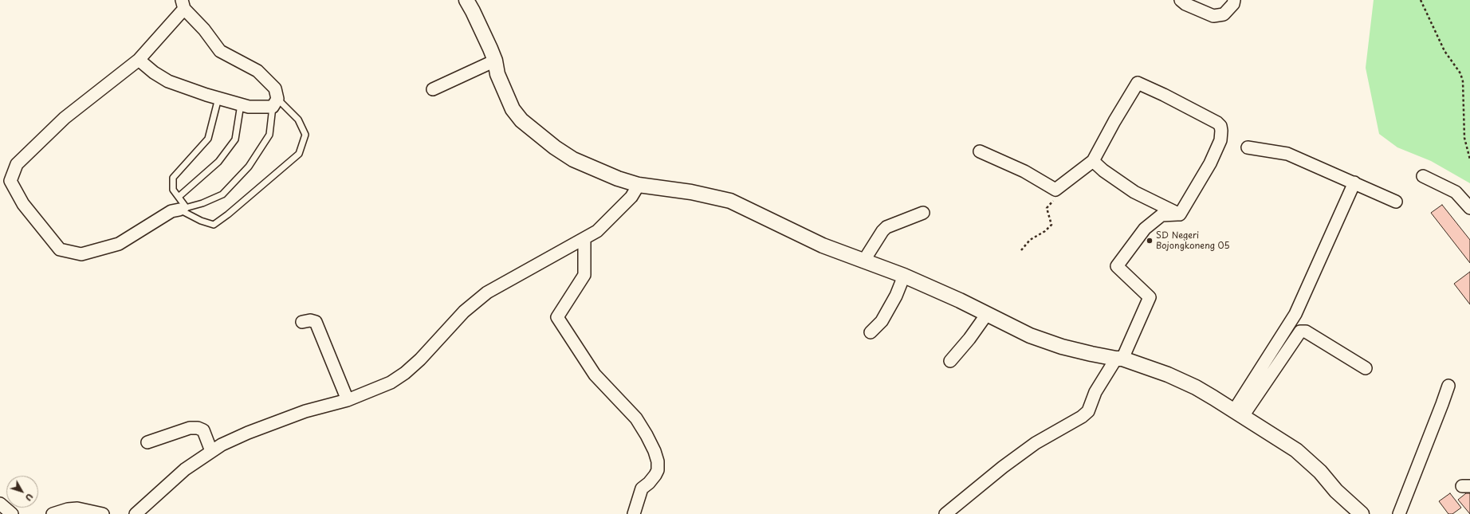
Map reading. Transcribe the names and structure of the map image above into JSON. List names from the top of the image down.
{
  "places": ["SD Negeri Bojongkoneng 05"],
  "north": "bottom right"
}
